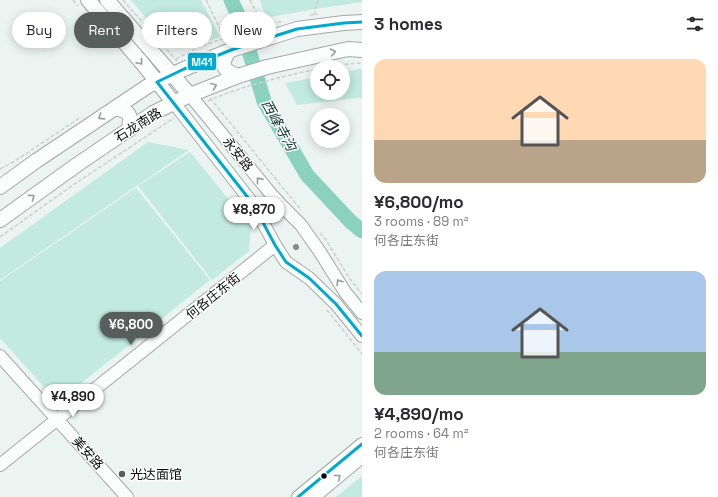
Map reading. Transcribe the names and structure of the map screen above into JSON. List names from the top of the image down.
{
  "streets": {
    "main road": [
      "石龙南路",
      "永安路",
      "何各庄东街",
      "美安路"
    ]
  },
  "crossings": [
    ["石龙南路", "永安路"],
    ["何各庄东街", "美安路"]
  ],
  "water": ["西峰寺沟"],
  "places": ["光达面馆"],
  "lines": ["transit line M41"],
  "page": {
    "heading": "3 homes",
    "chip": [
      "Buy",
      "Rent",
      "Filters",
      "New"
    ],
    "list": [
      {
        "name": "¥6,800/mo",
        "note": "3 rooms · 89 m² · 何各庄东街"
      },
      {
        "name": "¥4,890/mo",
        "note": "2 rooms · 64 m² · 何各庄东街"
      }
    ],
    "price": ["¥8,870", "¥6,800", "¥4,890"]
  }
}
